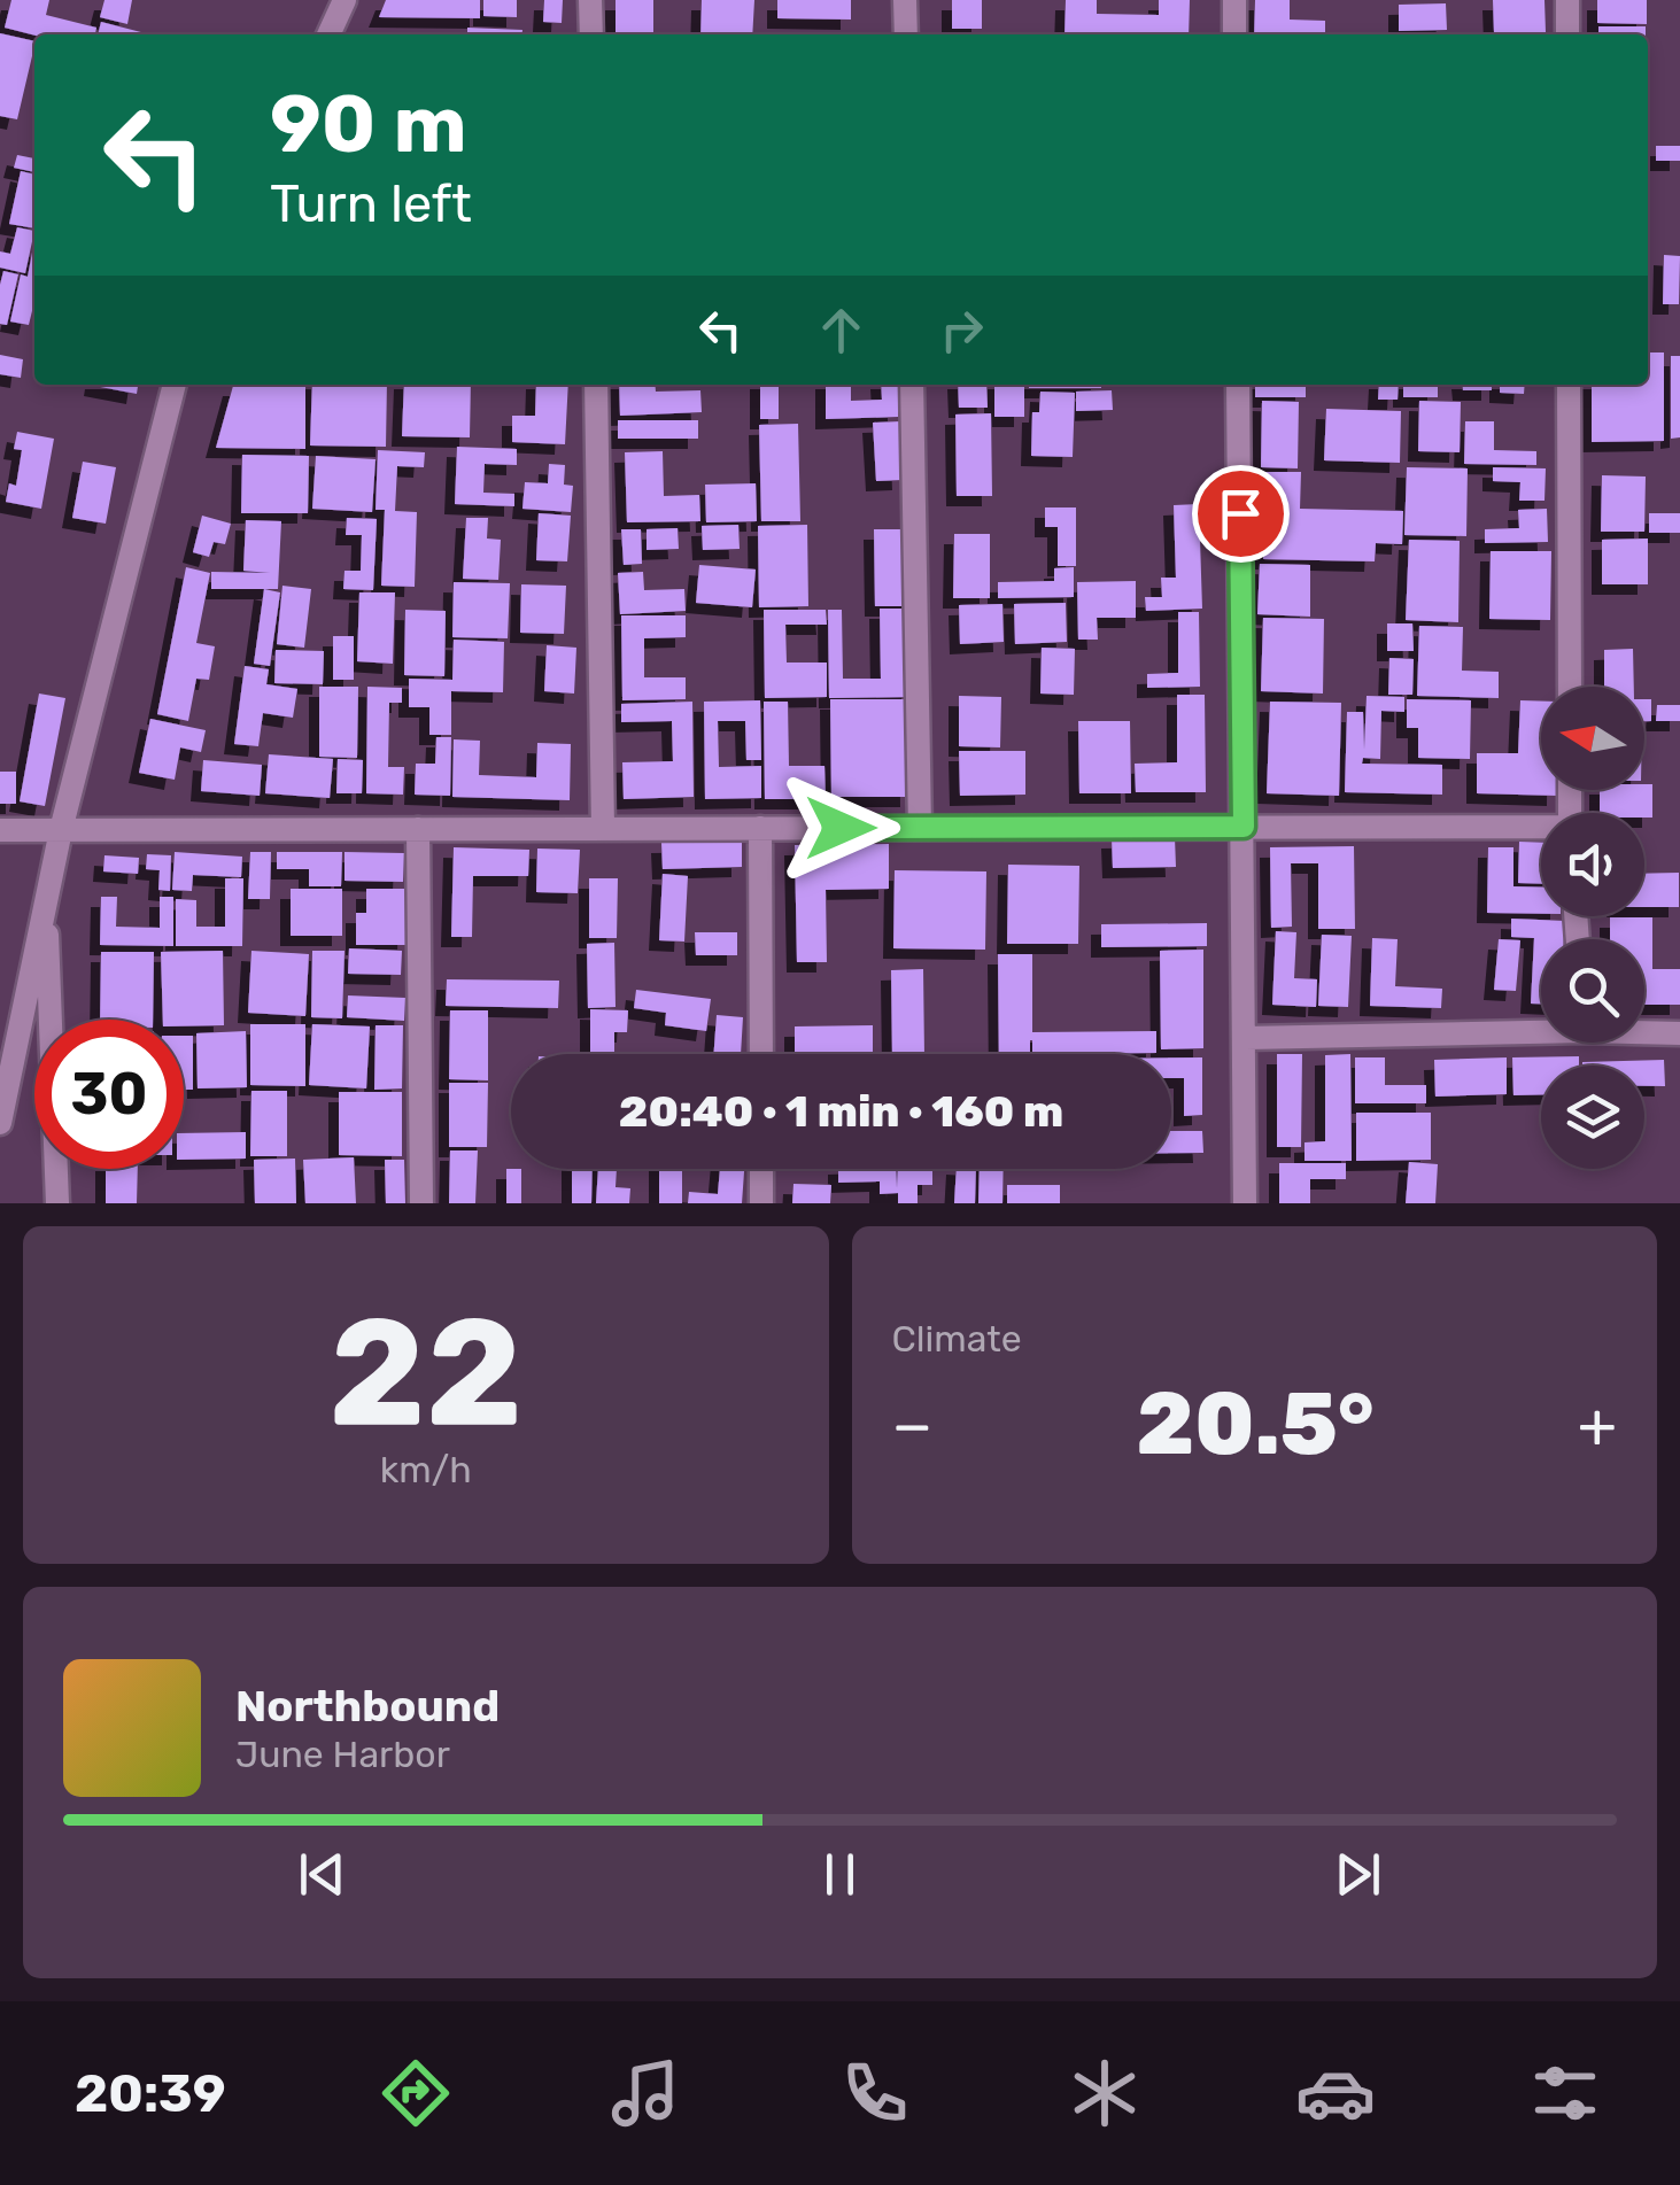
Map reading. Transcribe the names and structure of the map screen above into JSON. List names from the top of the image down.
{
  "north": "left",
  "page": {
    "turn": ["90 m", "Turn left"],
    "limit": "30",
    "trip": "20:40 · 1 min · 160 m",
    "tile": [
      ["22", "km/h"],
      "Climate"
    ],
    "heat": ["−", "20.5°", "+"],
    "song": ["Northbound", "June Harbor"],
    "tabs": "20:39"
  }
}
